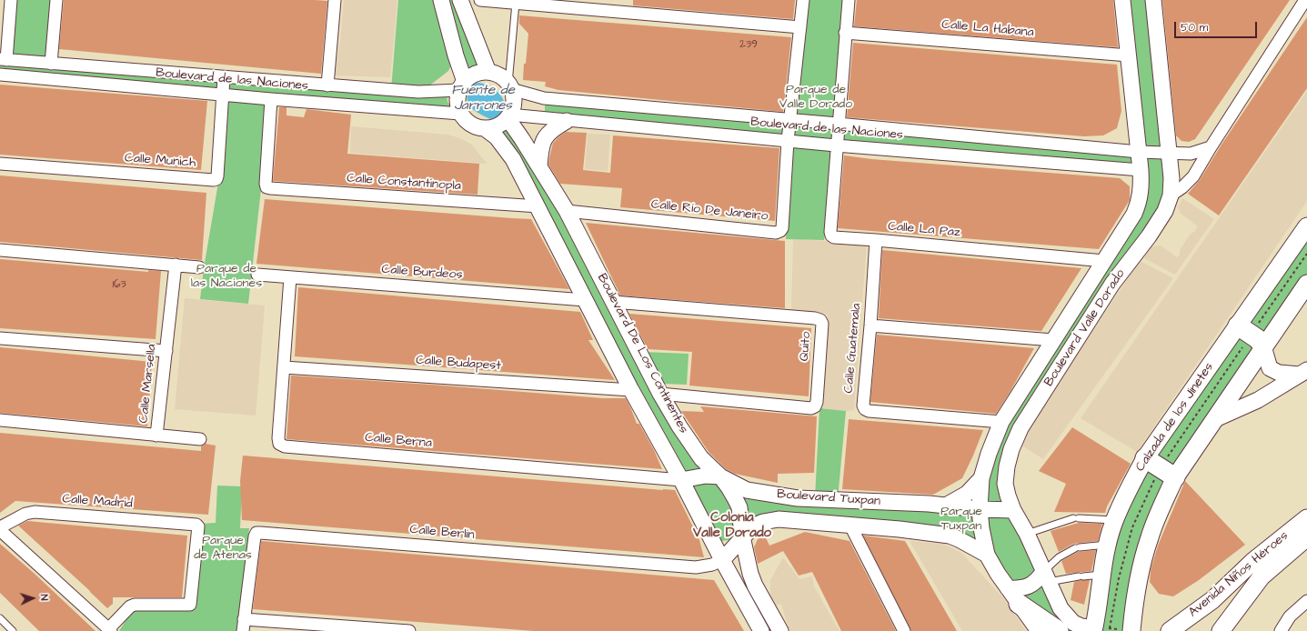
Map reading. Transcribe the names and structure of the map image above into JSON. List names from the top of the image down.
{
  "streets": {
    "main road": ["Calzada de los Jinetes", "Avenida Niños Héroes"],
    "street": [
      "Calle La Habana",
      "Boulevard de las Naciones",
      "Calle Munich",
      "Calle Constantinopla",
      "Calle Río De Janeiro",
      "Calle La Paz",
      "Calle Burdeos",
      "Boulevard Valle Dorado",
      "Quito",
      "Calle Guatemala",
      "Boulevard De Los Continentes",
      "Calle Budapest",
      "Calle Marsella",
      "Calle Berna",
      "Boulevard Tuxpan",
      "Calle Madrid",
      "Calle Berlín"
    ]
  },
  "crossings": [
    ["Calle La Habana", "Boulevard Valle Dorado"],
    ["Boulevard de las Naciones", "Calle Munich"],
    ["Boulevard de las Naciones", "Calle Constantinopla"],
    ["Boulevard de las Naciones", "Calle Río De Janeiro"],
    ["Boulevard de las Naciones", "Calle La Paz"],
    ["Boulevard de las Naciones", "Boulevard Valle Dorado"],
    ["Boulevard de las Naciones", "Boulevard De Los Continentes"],
    ["Calle Constantinopla", "Boulevard De Los Continentes"],
    ["Calle Río De Janeiro", "Boulevard De Los Continentes"],
    ["Calle La Paz", "Boulevard Valle Dorado"],
    ["Calle La Paz", "Calle Guatemala"],
    ["Calle Burdeos", "Boulevard De Los Continentes"],
    ["Calle Burdeos", "Calle Berna"],
    ["Boulevard Valle Dorado", "Calle Guatemala"],
    ["Boulevard Valle Dorado", "Calzada de los Jinetes"],
    ["Boulevard Valle Dorado", "Boulevard Tuxpan"],
    ["Quito", "Boulevard De Los Continentes"],
    ["Boulevard De Los Continentes", "Calle Budapest"],
    ["Boulevard De Los Continentes", "Calle Berna"],
    ["Boulevard De Los Continentes", "Boulevard Tuxpan"],
    ["Boulevard De Los Continentes", "Calle Berlín"],
    ["Calle Budapest", "Calle Berna"],
    ["Calle Berna", "Boulevard Tuxpan"],
    ["Boulevard Tuxpan", "Calle Berlín"]
  ],
  "districts": ["Colonia Valle Dorado"],
  "water": ["Fuente de Jarrones"],
  "parks": [
    "Parque de Valle Dorado",
    "Parque de las Naciones",
    "Parque Tuxpan",
    "Parque de Atenas"
  ],
  "house_numbers": ["239", "163"],
  "scale_bar": "50 m",
  "north": "right"
}
